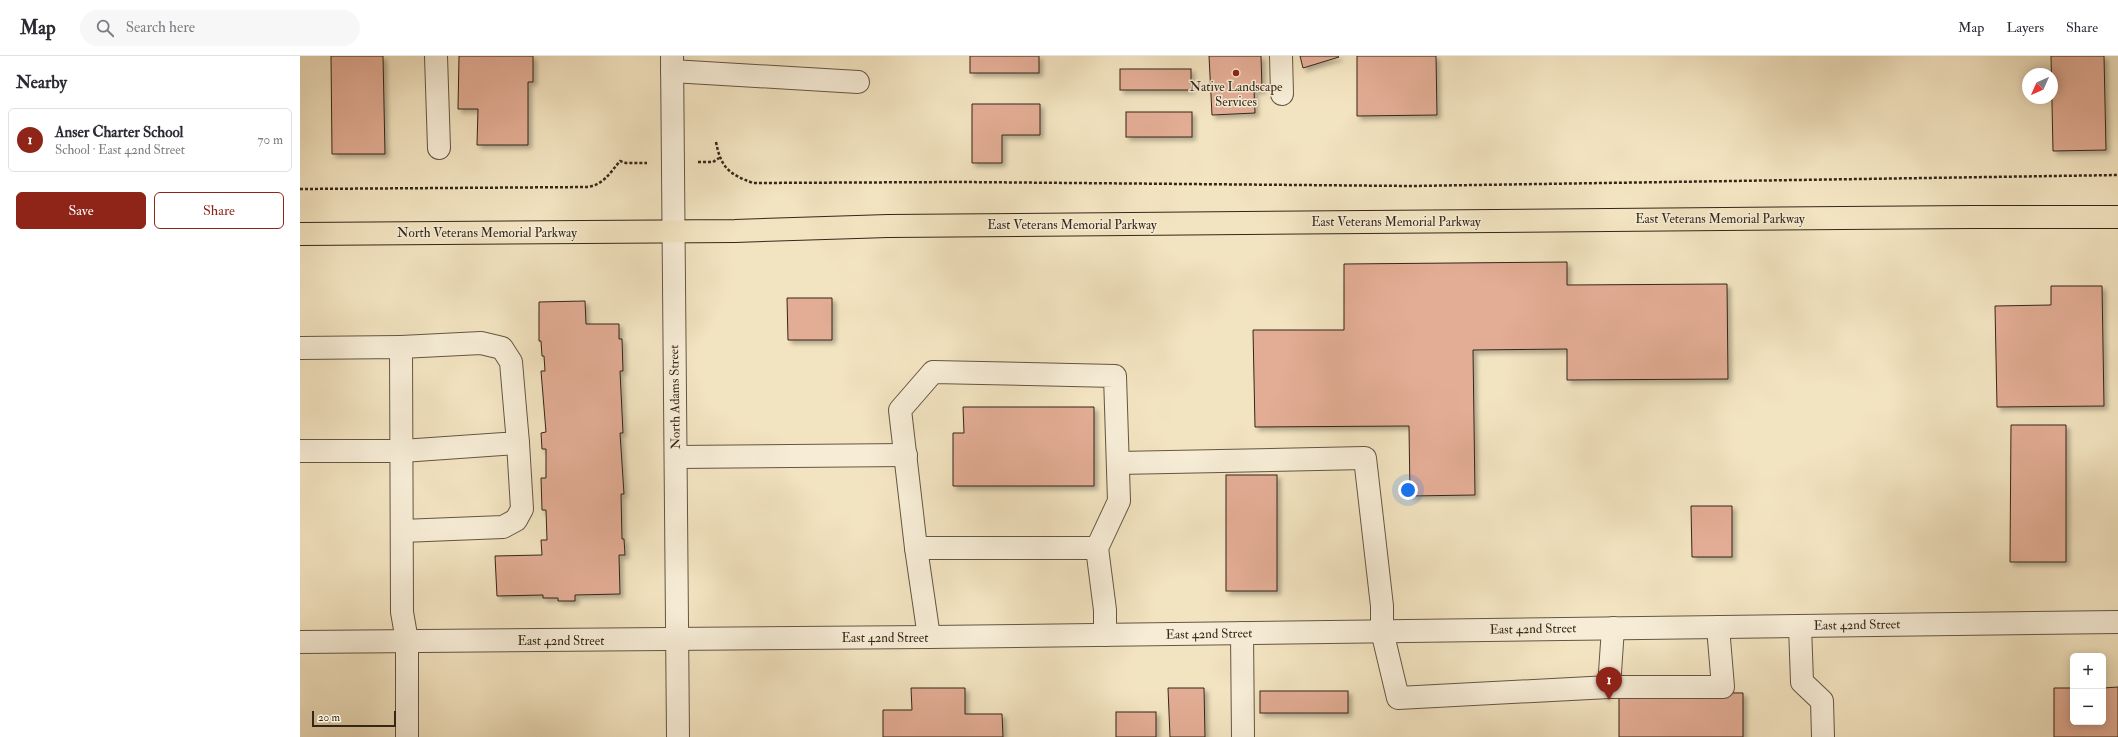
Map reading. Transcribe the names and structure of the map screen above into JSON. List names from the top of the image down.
{
  "streets": {
    "main road": ["East Veterans Memorial Parkway", "North Veterans Memorial Parkway"],
    "street": ["North Adams Street", "East 42nd Street"]
  },
  "crossings": [
    ["East Veterans Memorial Parkway", "North Veterans Memorial Parkway"],
    ["East Veterans Memorial Parkway", "North Adams Street"],
    ["North Veterans Memorial Parkway", "North Adams Street"],
    ["North Adams Street", "East 42nd Street"]
  ],
  "places": ["Native Landscape Services"],
  "scale_bar": "20 m",
  "north": "bottom left",
  "page": {
    "header": "Map",
    "search": "Search here",
    "nav": ["Map", "Layers", "Share"],
    "heading": "Nearby",
    "list": [
      {
        "mark": "1",
        "name": "Anser Charter School",
        "note": "School · East 42nd Street",
        "value": "70 m"
      }
    ],
    "buttons": ["Save", "Share"],
    "map_buttons": ["+", "−"],
    "pins": "1",
    "scale": "20 m"
  }
}
